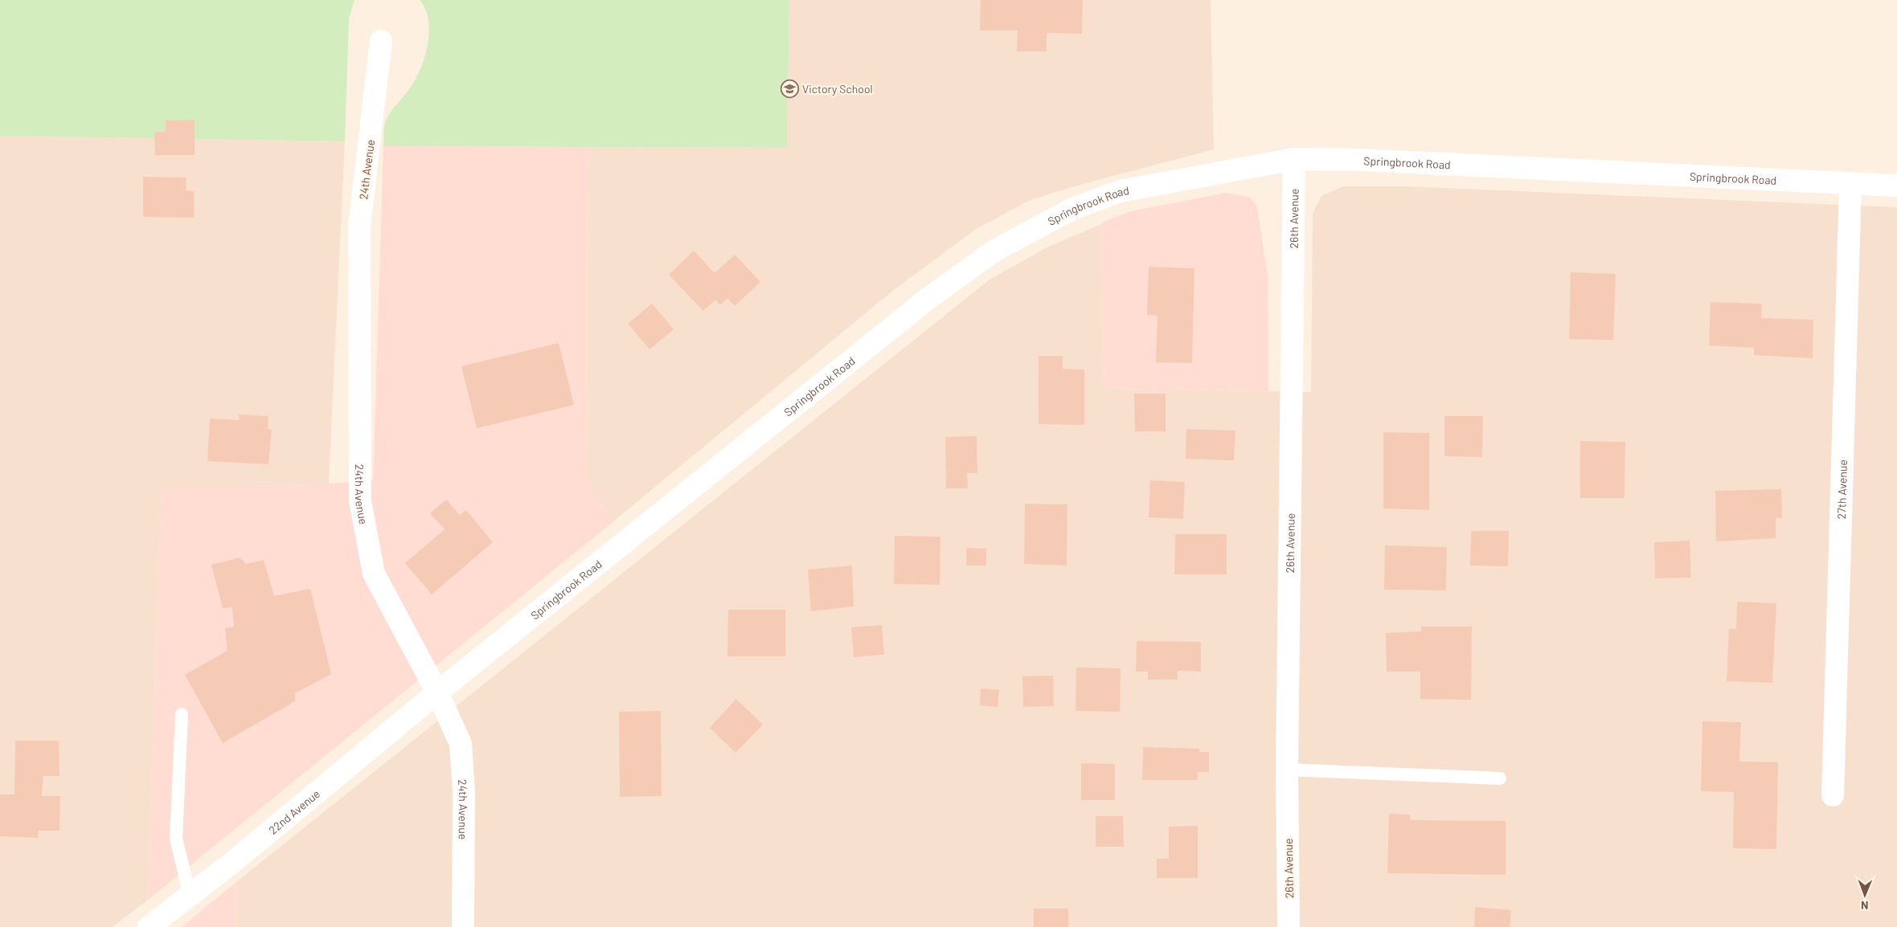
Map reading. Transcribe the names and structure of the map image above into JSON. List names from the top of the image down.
{
  "streets": {
    "street": [
      "Springbrook Road",
      "24th Avenue",
      "26th Avenue",
      "27th Avenue",
      "22nd Avenue"
    ]
  },
  "crossings": [
    ["Springbrook Road", "24th Avenue"],
    ["Springbrook Road", "26th Avenue"],
    ["Springbrook Road", "27th Avenue"],
    ["Springbrook Road", "22nd Avenue"],
    ["24th Avenue", "22nd Avenue"]
  ],
  "places": {
    "school or university": ["Victory School"]
  },
  "north": "bottom"
}
